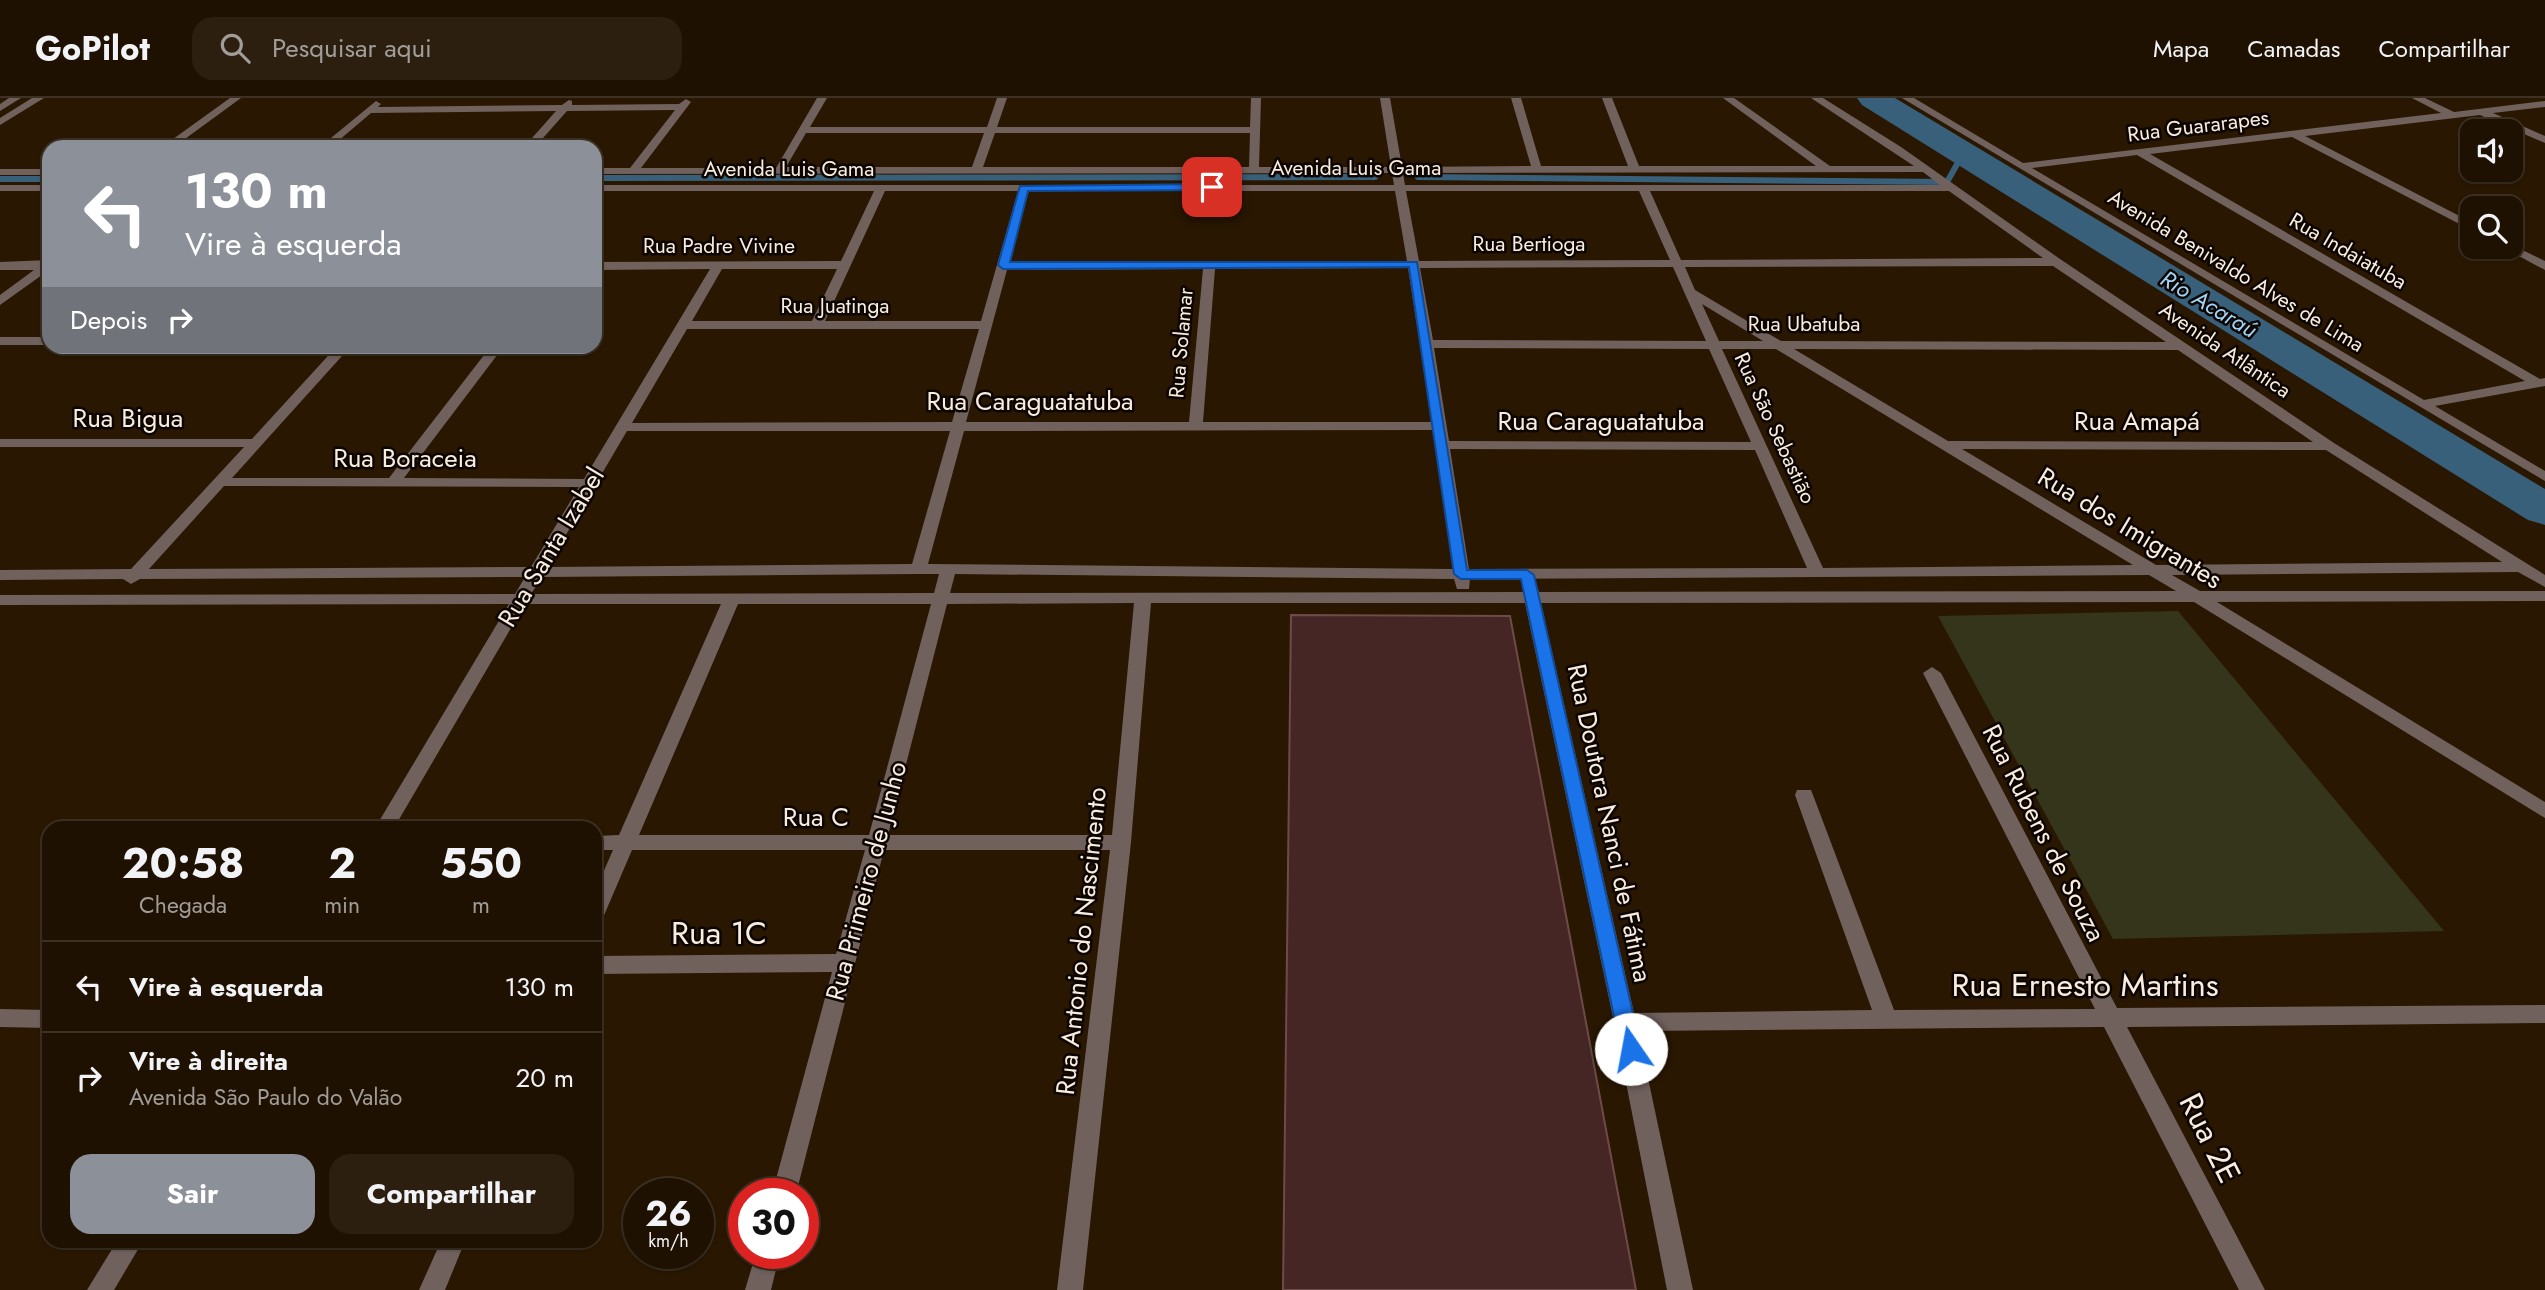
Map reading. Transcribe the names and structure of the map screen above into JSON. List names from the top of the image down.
{
  "streets": {
    "street": [
      "Rua Guararapes",
      "Avenida Luis Gama",
      "Rua Bertioga",
      "Rua Padre Vivine",
      "Rua Indaiatuba",
      "Avenida Benivaldo Alves de Lima",
      "Rua Juatinga",
      "Rua Ubatuba",
      "Rua Solamar",
      "Avenida Atlântica",
      "Rua Caraguatatuba",
      "Rua Bigua",
      "Rua Amapá",
      "Rua São Sebastião",
      "Rua Boraceia",
      "Rua dos Imigrantes",
      "Rua Santa Izabel",
      "Rua C",
      "Rua Doutora Nanci de Fátima",
      "Rua Rubens de Souza",
      "Rua Primeiro de Junho",
      "Rua 1C",
      "Rua Antonio do Nascimento",
      "Rua Ernesto Martins",
      "Rua 2E"
    ]
  },
  "crossings": [
    ["Rua Guararapes", "Rua Indaiatuba"],
    ["Rua Guararapes", "Avenida Benivaldo Alves de Lima"],
    ["Avenida Luis Gama", "Avenida Atlântica"],
    ["Avenida Luis Gama", "Rua São Sebastião"],
    ["Rua Bertioga", "Rua Solamar"],
    ["Rua Bertioga", "Avenida Atlântica"],
    ["Rua Bertioga", "Rua São Sebastião"],
    ["Rua Padre Vivine", "Rua Santa Izabel"],
    ["Rua Juatinga", "Rua Santa Izabel"],
    ["Rua Ubatuba", "Avenida Atlântica"],
    ["Rua Ubatuba", "Rua São Sebastião"],
    ["Rua Ubatuba", "Rua dos Imigrantes"],
    ["Rua Solamar", "Rua Caraguatatuba"],
    ["Avenida Atlântica", "Rua Amapá"],
    ["Rua Caraguatatuba", "Rua São Sebastião"],
    ["Rua Caraguatatuba", "Rua Santa Izabel"],
    ["Rua Amapá", "Rua dos Imigrantes"],
    ["Rua São Sebastião", "Rua dos Imigrantes"],
    ["Rua Boraceia", "Rua Santa Izabel"],
    ["Rua C", "Rua Primeiro de Junho"],
    ["Rua C", "Rua Antonio do Nascimento"],
    ["Rua Doutora Nanci de Fátima", "Rua Ernesto Martins"],
    ["Rua Rubens de Souza", "Rua Ernesto Martins"],
    ["Rua Rubens de Souza", "Rua 2E"],
    ["Rua Primeiro de Junho", "Rua 1C"],
    ["Rua Ernesto Martins", "Rua 2E"]
  ],
  "water": ["Rio Acaraú"],
  "page": {
    "header": "GoPilot",
    "search": "Pesquisar aqui",
    "nav": ["Mapa", "Camadas", "Compartilhar"],
    "turn": ["130 m", "Vire à esquerda"],
    "then": "Depois",
    "eta": [
      "20:58",
      "Chegada",
      "2",
      "min",
      "550",
      "m"
    ],
    "list": [
      {
        "name": "Vire à esquerda",
        "value": "130 m"
      },
      {
        "name": "Vire à direita",
        "note": "Avenida São Paulo do Valão",
        "value": "20 m"
      }
    ],
    "buttons": ["Sair", "Compartilhar"],
    "speed": "26 km/h",
    "limit": "30"
  }
}
